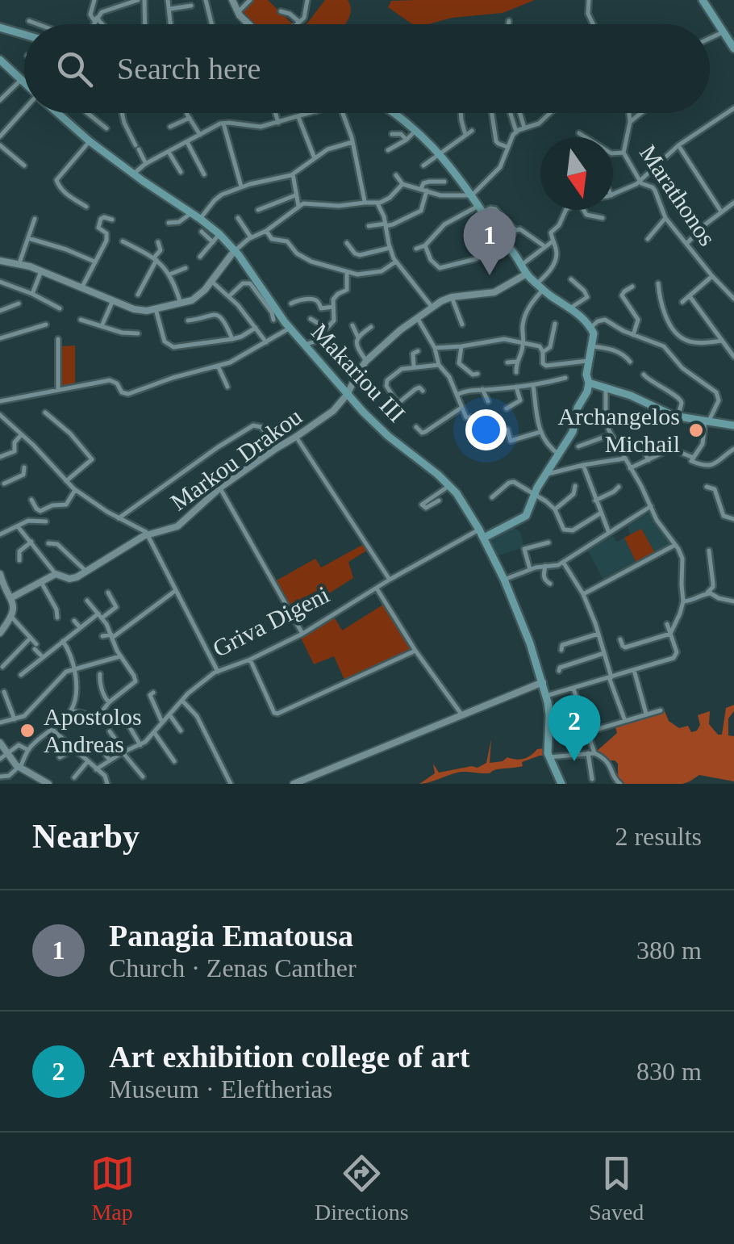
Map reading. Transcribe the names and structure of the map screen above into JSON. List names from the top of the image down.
{
  "streets": {
    "main road": ["Makariou III"],
    "street": ["Marathonos", "Markou Drakou", "Griva Digeni"]
  },
  "crossings": [
    ["Makariou III", "Markou Drakou"],
    ["Makariou III", "Griva Digeni"]
  ],
  "places": ["Archangelos Michail", "Apostolos Andreas"],
  "north": "bottom",
  "page": {
    "search": "Search here",
    "pins": ["1", "2"],
    "heading": ["Nearby", "2 results"],
    "list": [
      {
        "mark": "1",
        "name": "Panagia Ematousa",
        "note": "Church · Zenas Canther",
        "value": "380 m"
      },
      {
        "mark": "2",
        "name": "Art exhibition college of art",
        "note": "Museum · Eleftherias",
        "value": "830 m"
      }
    ],
    "nav": ["Map", "Directions", "Saved"]
  }
}
